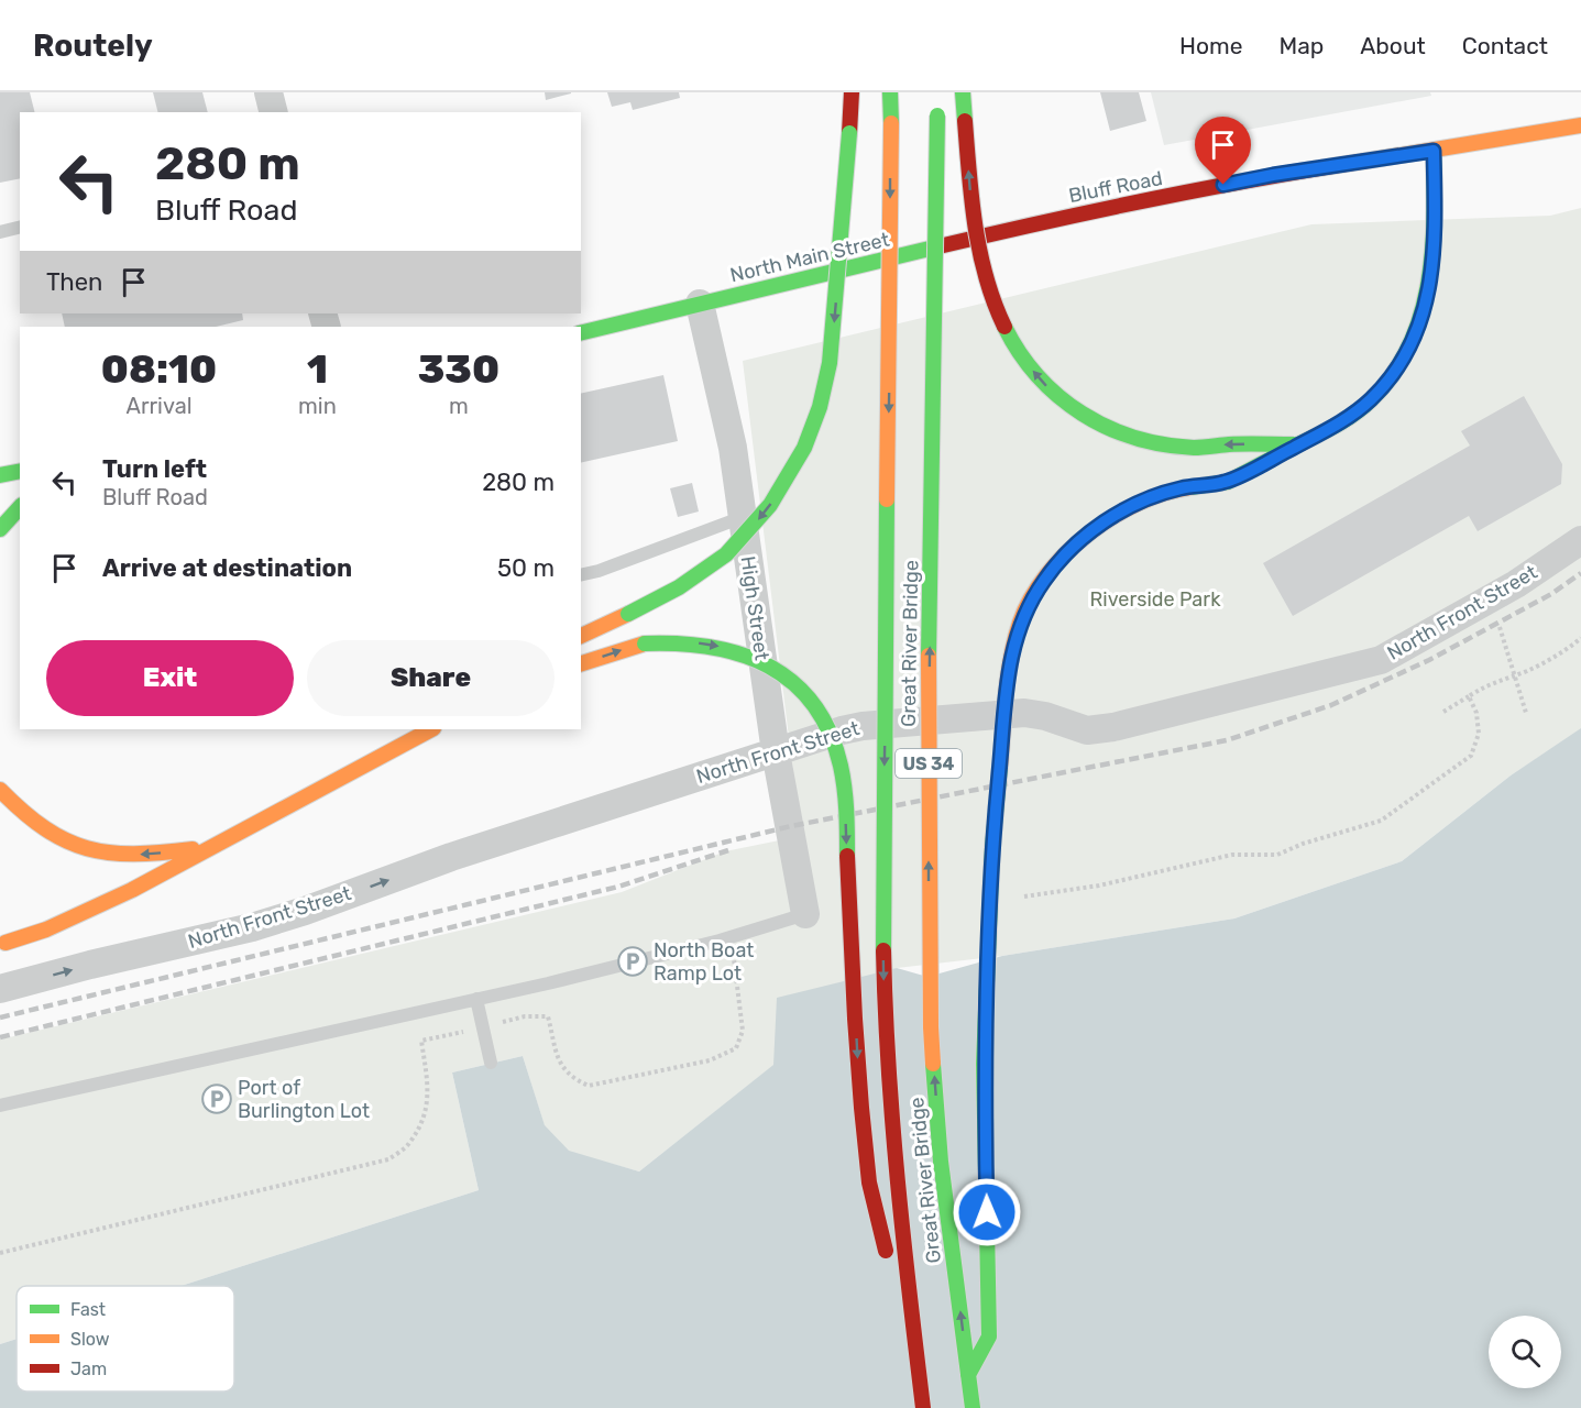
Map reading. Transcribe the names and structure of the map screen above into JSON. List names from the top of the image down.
{
  "streets": {
    "main road": [
      "Bluff Road",
      "North Main Street",
      "Great River Bridge",
      "US 34"
    ],
    "street": ["High Street", "North Front Street"]
  },
  "crossings": [
    ["Bluff Road", "North Main Street"],
    ["North Main Street", "High Street"],
    ["High Street", "North Front Street"]
  ],
  "one_way": ["North Front Street"],
  "parks": ["Riverside Park"],
  "places": {
    "parking": ["North Boat Ramp Lot", "Port of Burlington Lot"]
  },
  "legend": ["Fast", "Slow", "Jam"],
  "page": {
    "header": "Routely",
    "nav": [
      "Home",
      "Map",
      "About",
      "Contact"
    ],
    "turn": ["280 m", "Bluff Road"],
    "then": "Then",
    "eta": [
      "08:10",
      "Arrival",
      "1",
      "min",
      "330",
      "m"
    ],
    "list": [
      {
        "name": "Turn left",
        "note": "Bluff Road",
        "value": "280 m"
      },
      {
        "name": "Arrive at destination",
        "value": "50 m"
      }
    ],
    "buttons": ["Exit", "Share"]
  }
}
